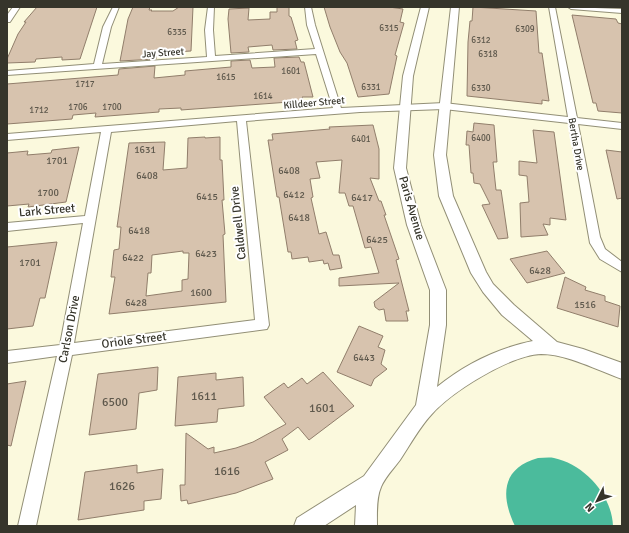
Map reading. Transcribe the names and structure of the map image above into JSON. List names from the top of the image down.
{
  "streets": {
    "street": [
      "Jay Street",
      "Killdeer Street",
      "Bertha Drive",
      "Paris Avenue",
      "Lark Street",
      "Caldwell Drive",
      "Carlson Drive",
      "Oriole Street"
    ]
  },
  "crossings": [
    ["Killdeer Street", "Bertha Drive"],
    ["Killdeer Street", "Paris Avenue"],
    ["Killdeer Street", "Caldwell Drive"],
    ["Killdeer Street", "Carlson Drive"],
    ["Lark Street", "Carlson Drive"],
    ["Caldwell Drive", "Oriole Street"],
    ["Carlson Drive", "Oriole Street"]
  ],
  "house_numbers": [
    "6315",
    "6309",
    "6335",
    "6312",
    "6318",
    "1601",
    "1615",
    "1717",
    "6331",
    "6330",
    "1614",
    "1706",
    "1700",
    "1712",
    "6400",
    "6401",
    "1631",
    "1701",
    "6408",
    "6408",
    "1700",
    "6412",
    "6415",
    "6417",
    "6418",
    "6418",
    "6425",
    "6423",
    "6422",
    "1701",
    "6428",
    "1600",
    "6428",
    "1516",
    "6443",
    "1611",
    "6500",
    "1601",
    "1616",
    "1626"
  ],
  "north": "bottom left"
}
